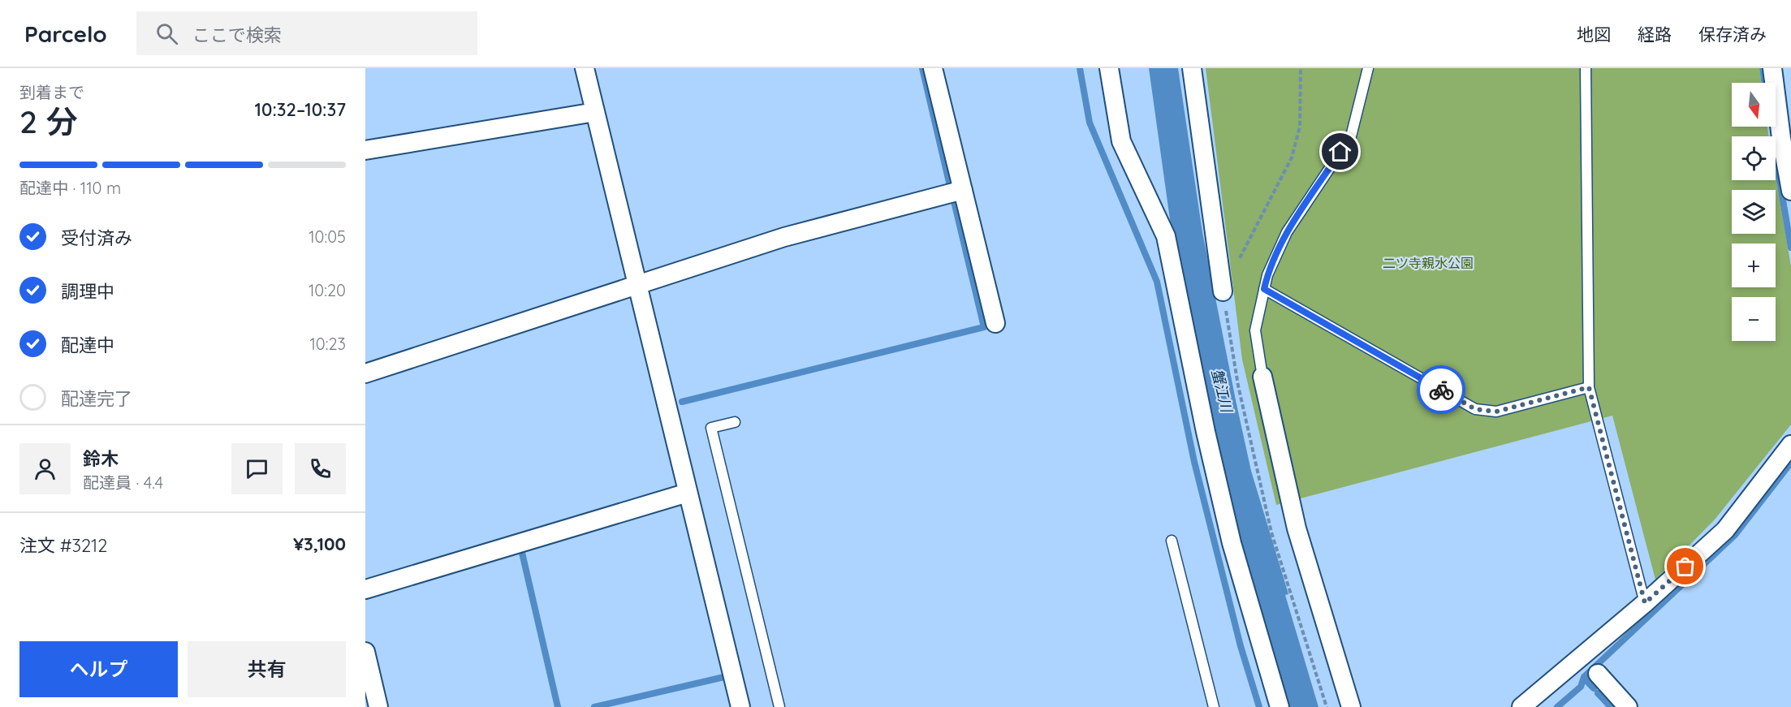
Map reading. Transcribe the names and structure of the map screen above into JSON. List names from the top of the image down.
{
  "water": ["蟹江川"],
  "parks": ["二ツ寺親水公園"],
  "north": "bottom",
  "page": {
    "header": "Parcelo",
    "search": "ここで検索",
    "nav": ["地図", "経路", "保存済み"],
    "heading": ["2 分", "到着まで", "10:32–10:37"],
    "panel": [
      "鈴木",
      "配達員 · 4.4",
      "注文 #3212",
      "¥3,100"
    ],
    "map_buttons": ["+", "−"],
    "bar": "配達中 · 110 m",
    "list": [
      ["受付済み", "10:05"],
      ["調理中", "10:20"],
      ["配達中", "10:23"],
      "配達完了"
    ],
    "buttons": ["ヘルプ", "共有"]
  }
}
